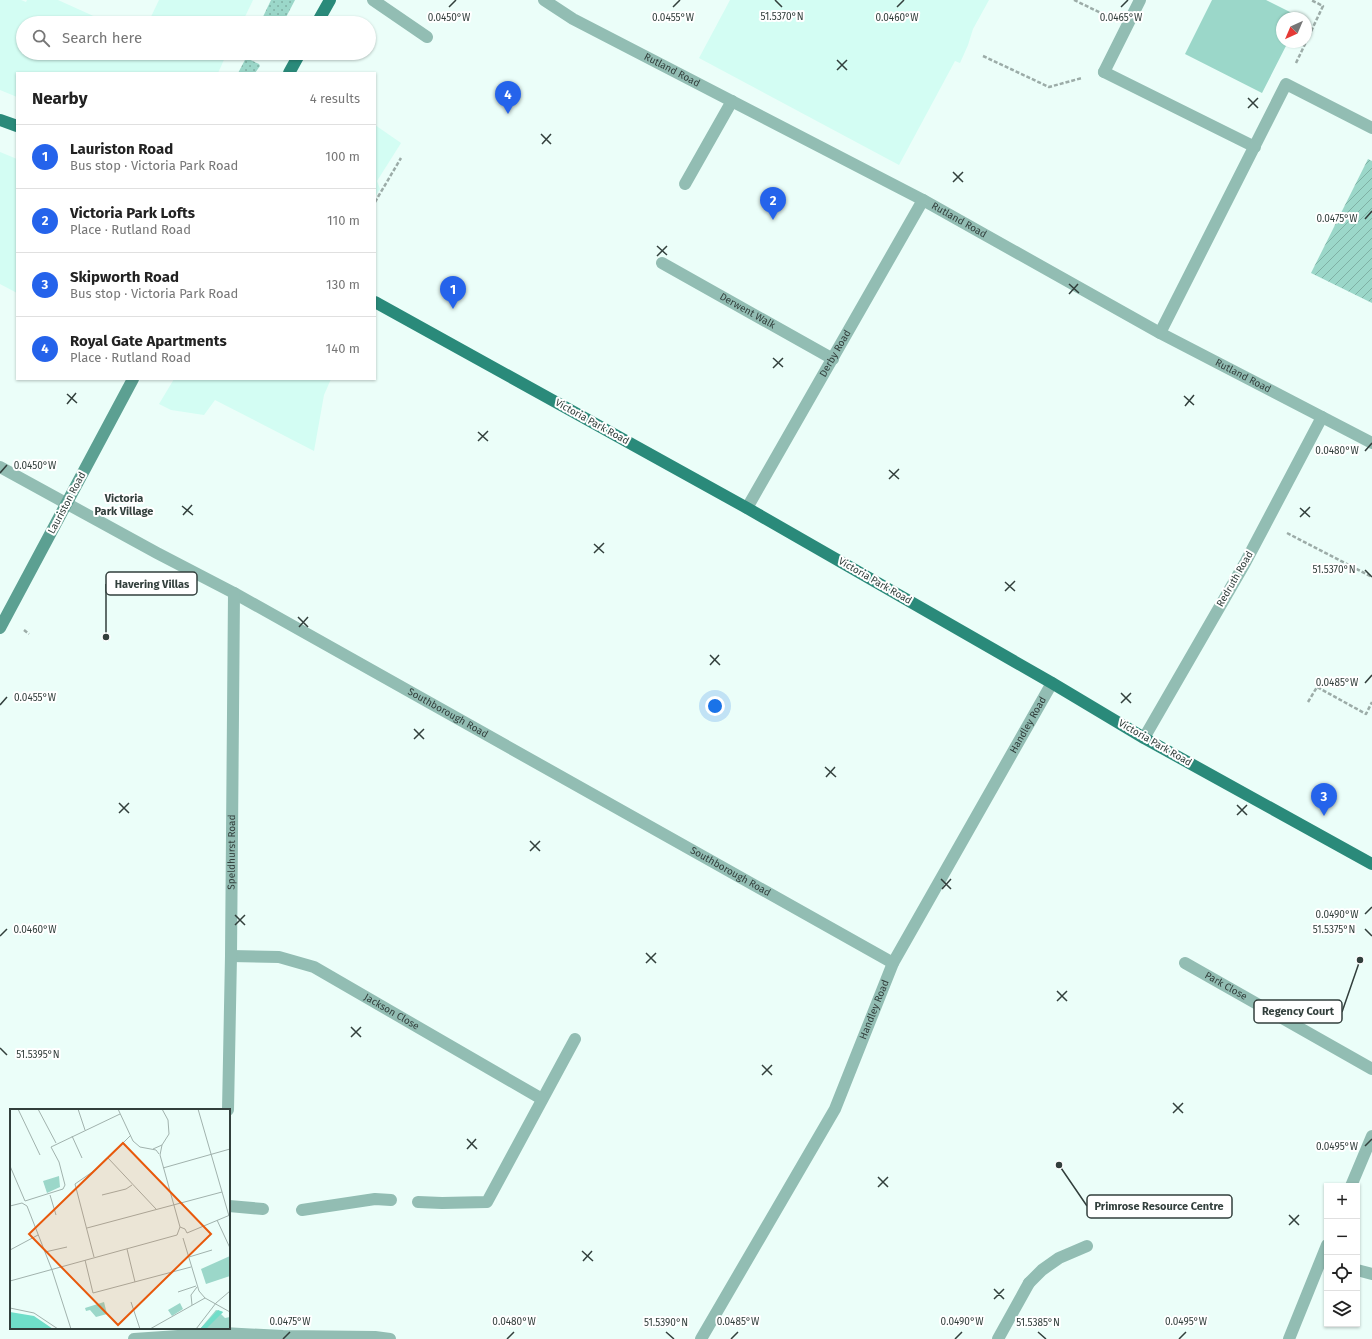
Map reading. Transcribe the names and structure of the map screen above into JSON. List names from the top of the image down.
{
  "streets": {
    "main road": ["Victoria Park Road"],
    "street": [
      "Rutland Road",
      "Derwent Walk",
      "Derby Road",
      "Lauriston Road",
      "Redruth Road",
      "Southborough Road",
      "Handley Road",
      "Speldhurst Road",
      "Park Close",
      "Jackson Close"
    ]
  },
  "crossings": [
    ["Rutland Road", "Derby Road"],
    ["Rutland Road", "Redruth Road"],
    ["Derwent Walk", "Derby Road"],
    ["Derby Road", "Victoria Park Road"],
    ["Victoria Park Road", "Redruth Road"],
    ["Victoria Park Road", "Handley Road"],
    ["Lauriston Road", "Southborough Road"],
    ["Southborough Road", "Handley Road"],
    ["Southborough Road", "Speldhurst Road"],
    ["Speldhurst Road", "Jackson Close"]
  ],
  "districts": ["Victoria Park Village"],
  "places": ["Havering Villas", "Regency Court", "Primrose Resource Centre"],
  "north": "bottom left",
  "page": {
    "search": "Search here",
    "heading": ["Nearby", "4 results"],
    "pins": [
      "4",
      "2",
      "1",
      "3"
    ],
    "list": [
      {
        "mark": "1",
        "name": "Lauriston Road",
        "note": "Bus stop · Victoria Park Road",
        "value": "100 m"
      },
      {
        "mark": "2",
        "name": "Victoria Park Lofts",
        "note": "Place · Rutland Road",
        "value": "110 m"
      },
      {
        "mark": "3",
        "name": "Skipworth Road",
        "note": "Bus stop · Victoria Park Road",
        "value": "130 m"
      },
      {
        "mark": "4",
        "name": "Royal Gate Apartments",
        "note": "Place · Rutland Road",
        "value": "140 m"
      }
    ],
    "map_buttons": ["+", "−"]
  },
  "coordinates": [
    "51.5370°N",
    "0.0455°W",
    "0.0460°W",
    "0.0450°W",
    "0.0465°W",
    "0.0475°W",
    "0.0480°W",
    "0.0485°W",
    "0.0490°W",
    "51.5375°N",
    "51.5395°N",
    "0.0495°W",
    "51.5390°N",
    "51.5385°N"
  ]
}
